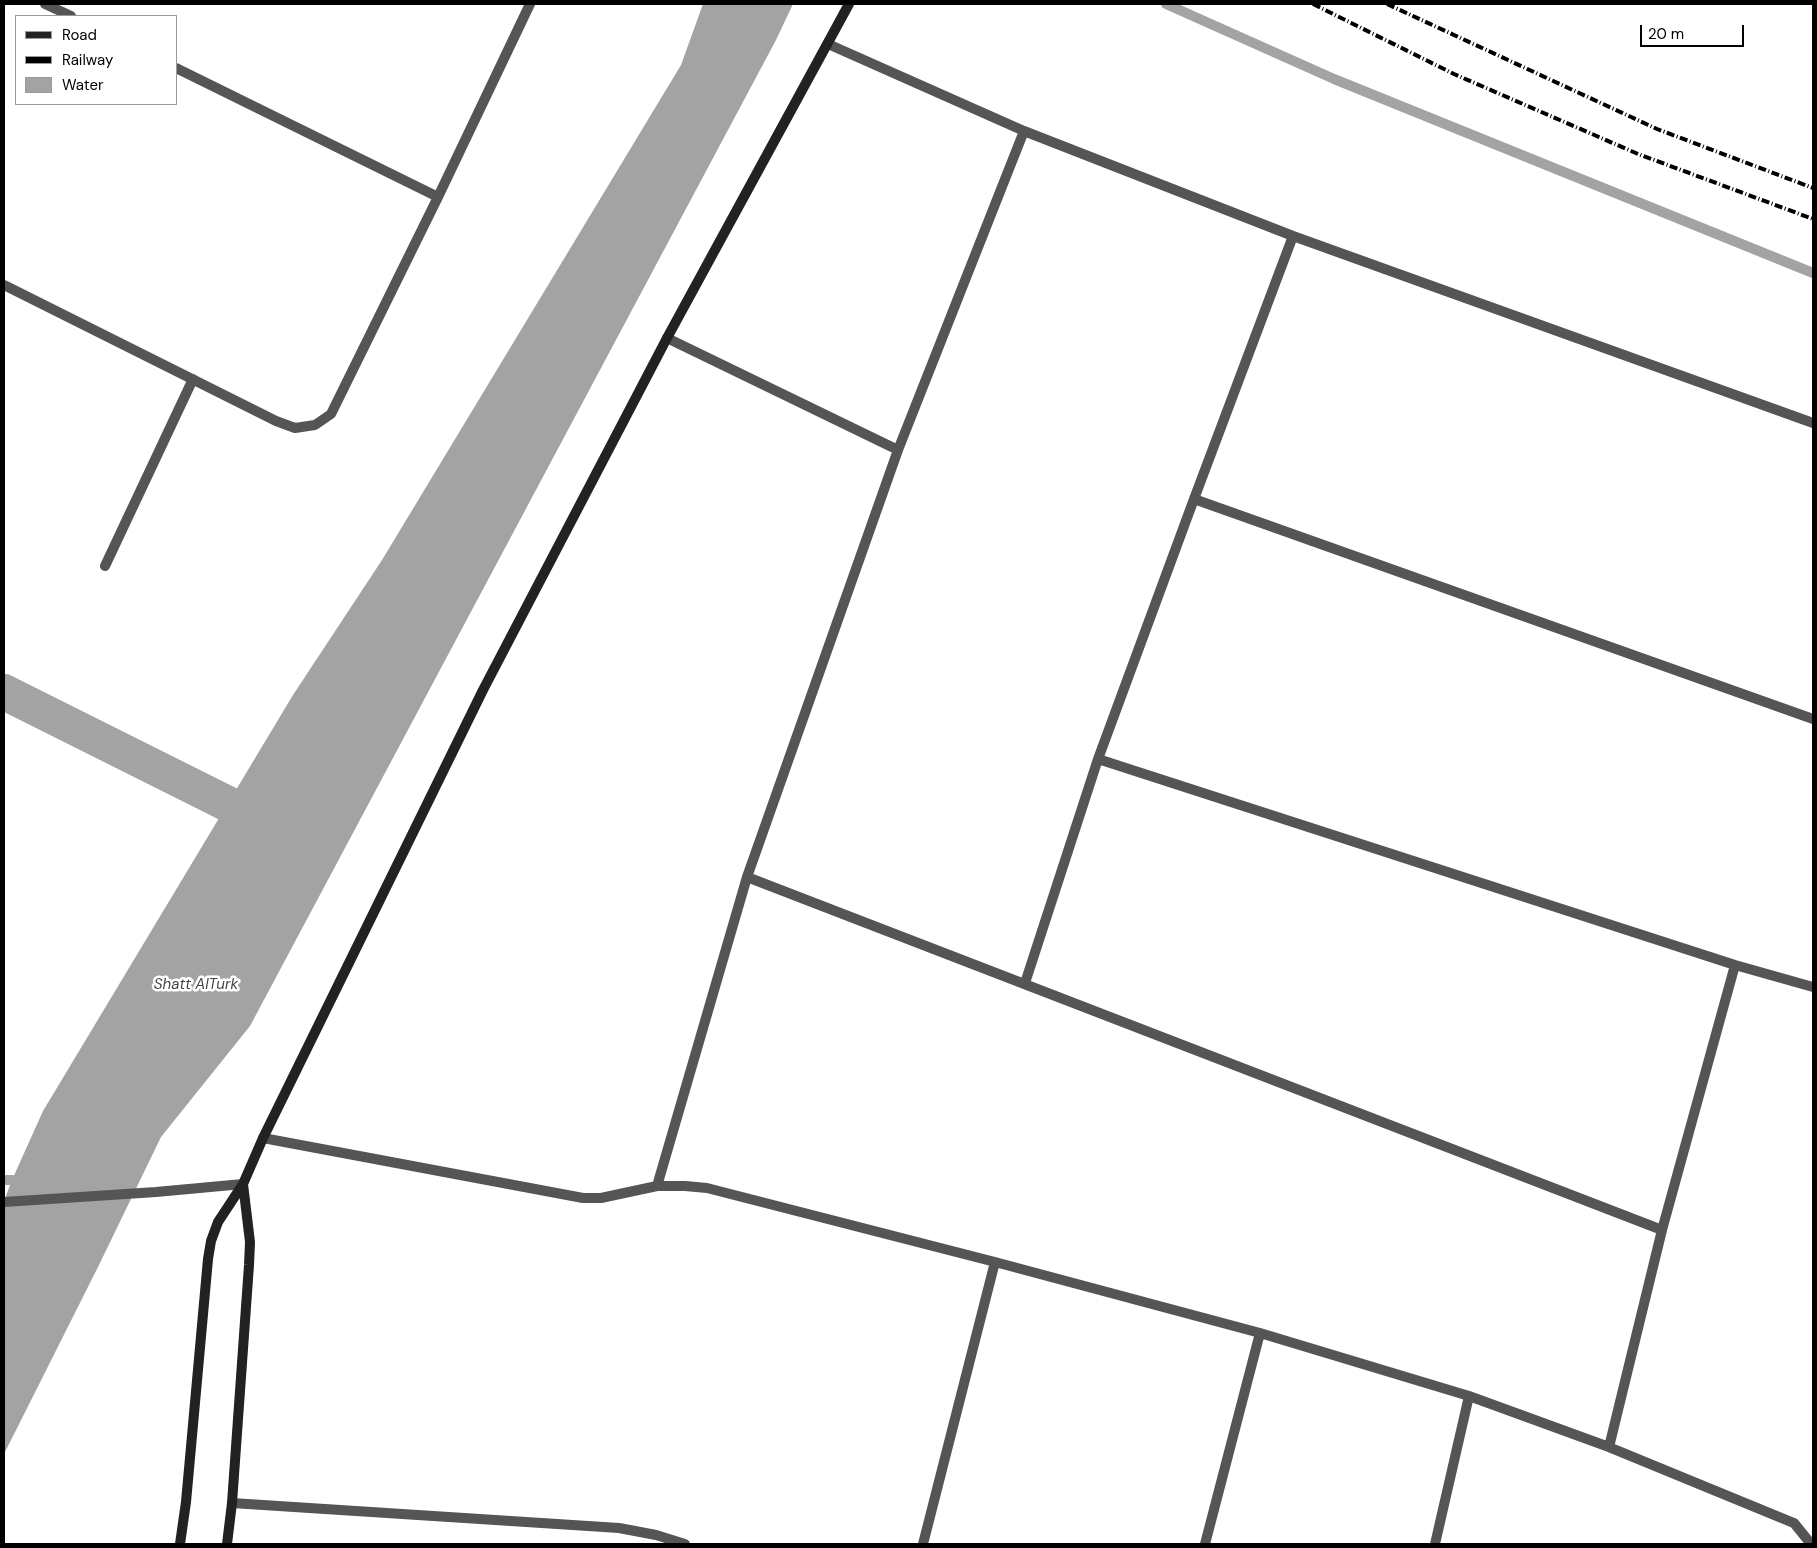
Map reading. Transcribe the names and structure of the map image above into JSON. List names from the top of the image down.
{
  "water": ["Shatt AlTurk"],
  "legend": ["Road", "Railway", "Water"],
  "scale_bar": "20 m"
}
